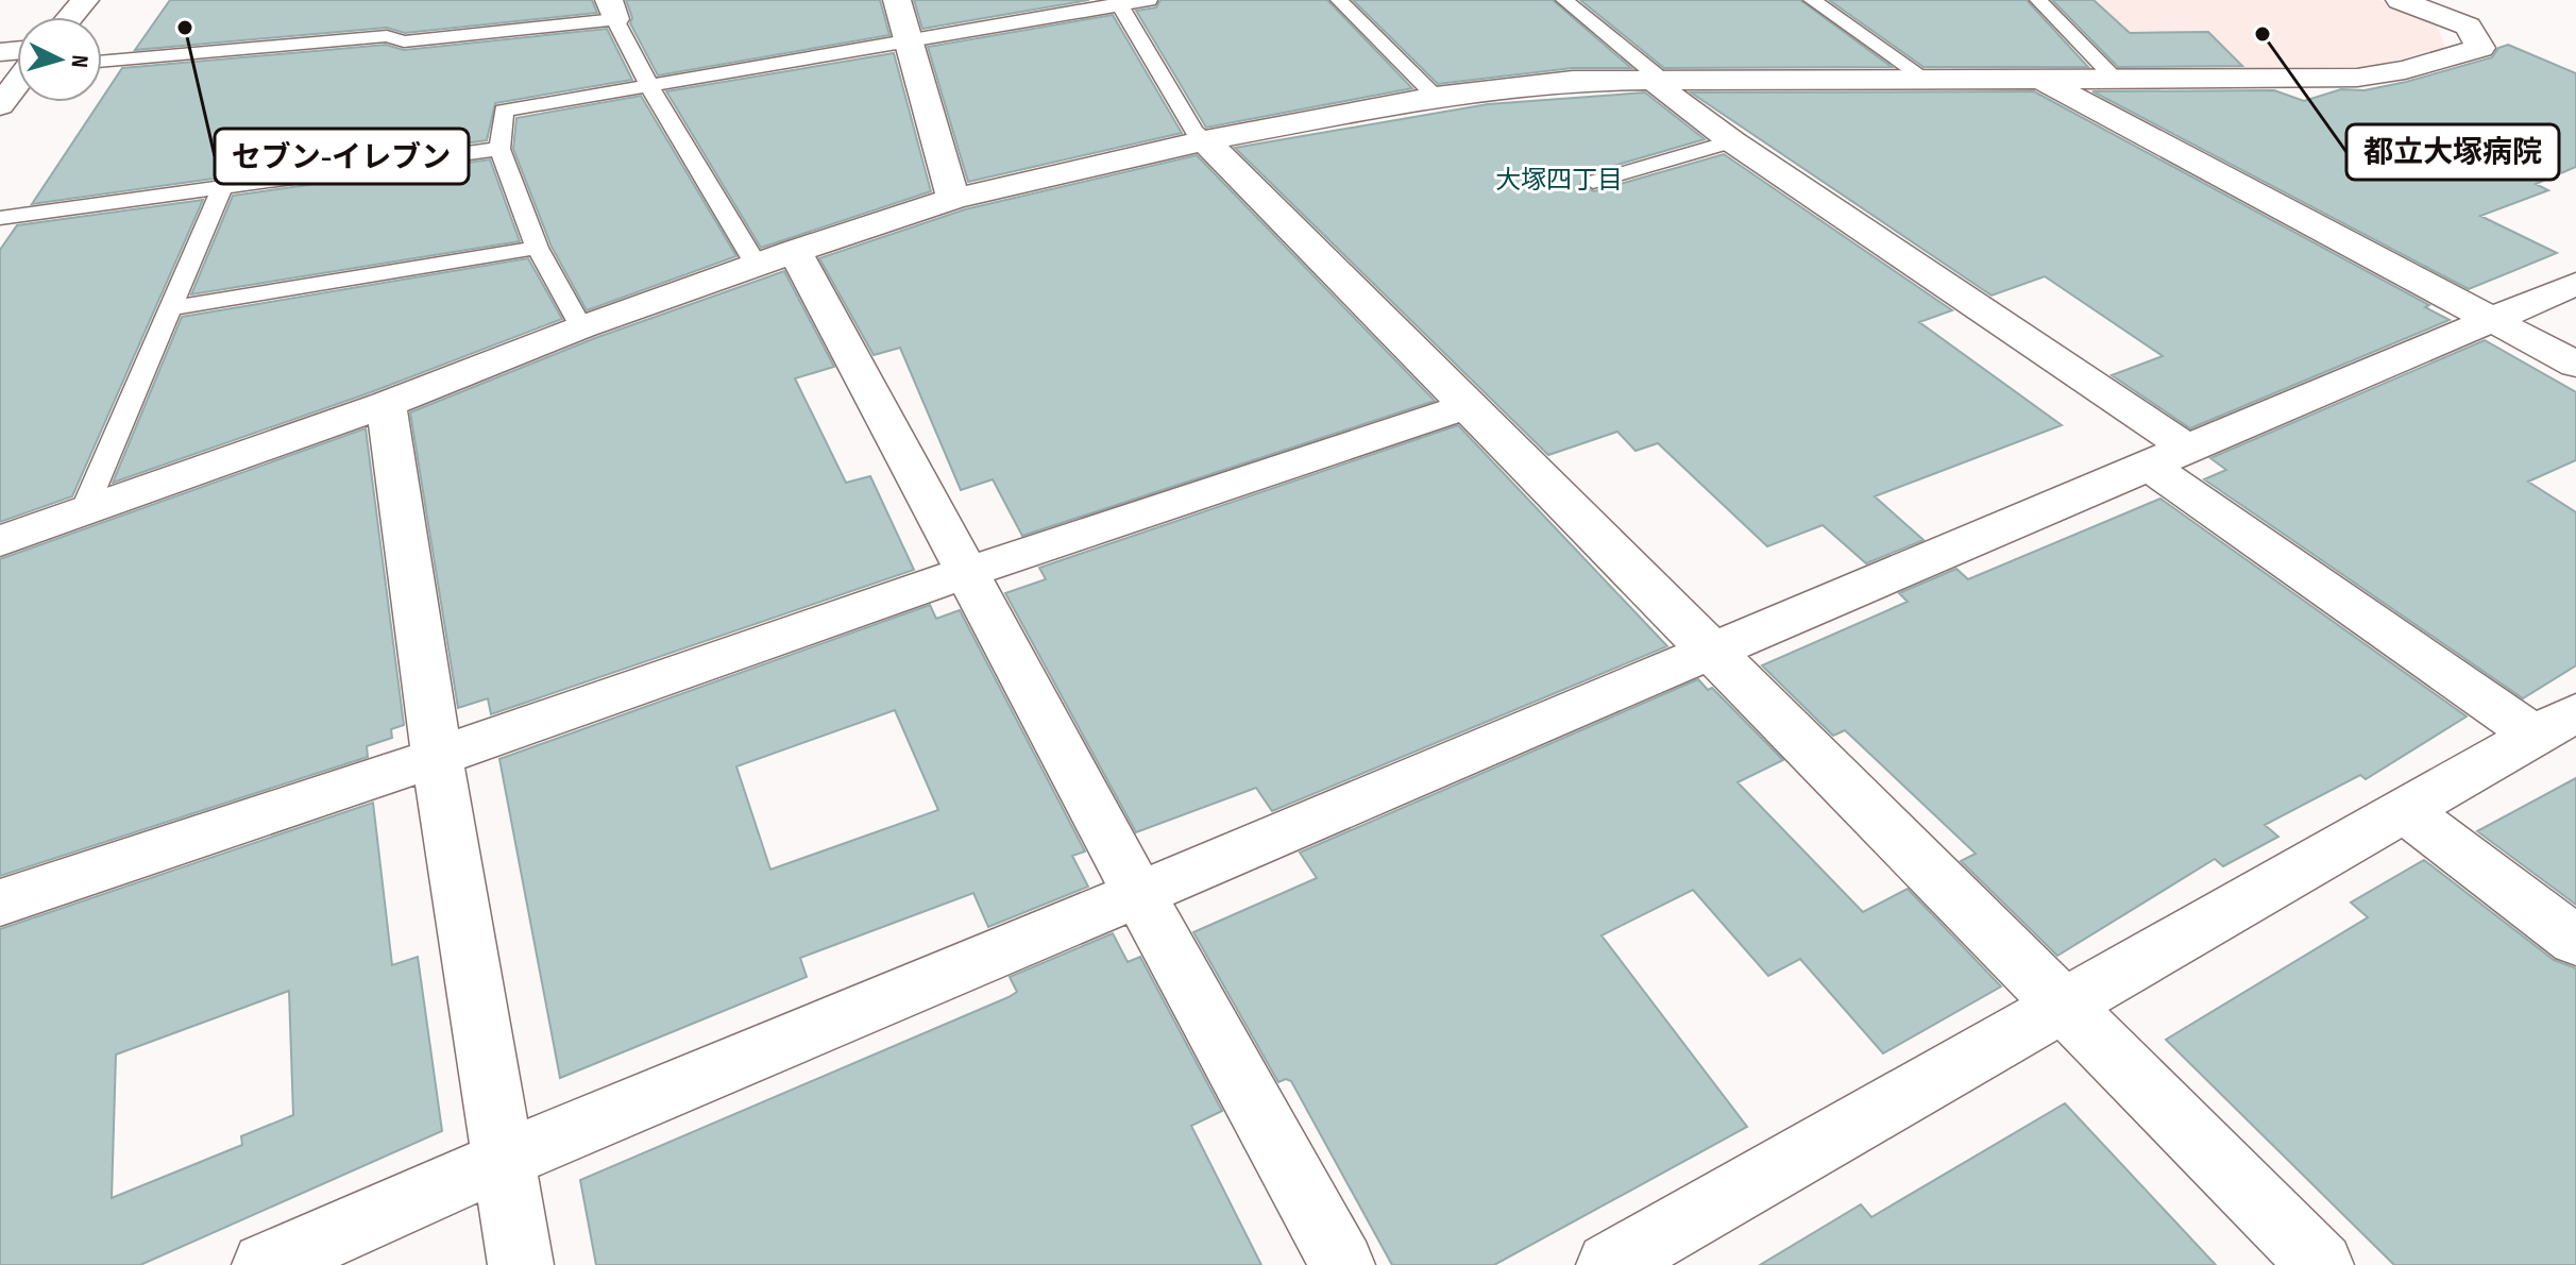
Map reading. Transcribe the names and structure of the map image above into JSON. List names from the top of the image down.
{
  "districts": ["大塚四丁目"],
  "places": ["セブン-イレブン", "都立大塚病院"],
  "north": "right"
}
